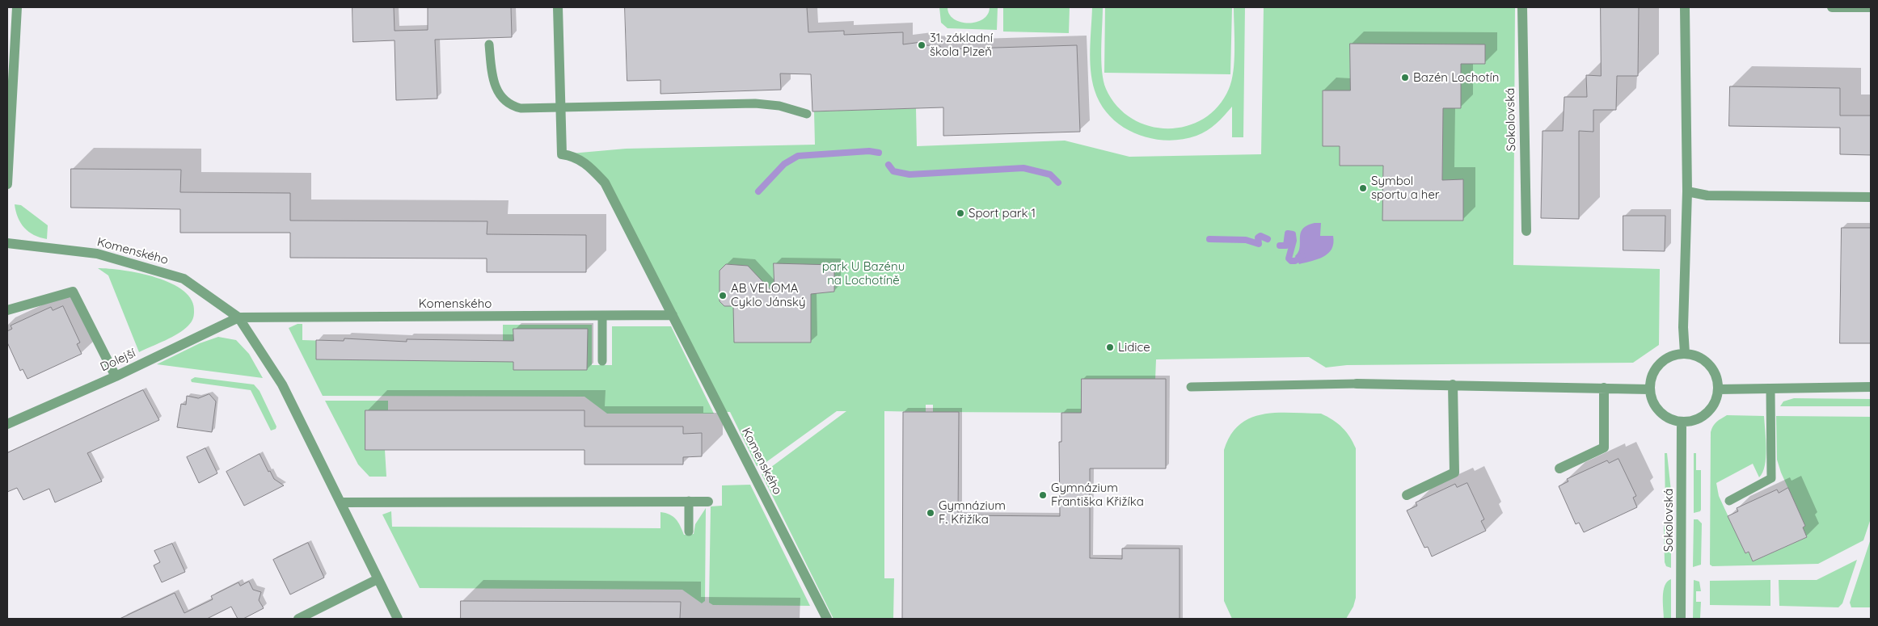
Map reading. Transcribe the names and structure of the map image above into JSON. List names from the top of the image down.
{
  "streets": {
    "street": ["Sokolovská", "Komenského", "Dolejší"]
  },
  "crossings": [
    ["Komenského", "Dolejší"]
  ],
  "parks": ["park U Bazénu na Lochotíně"],
  "places": [
    "31. základní škola Plzeň",
    "Bazén Lochotín",
    "Symbol sportu a her",
    "Sport park 1",
    "AB VELOMA Cyklo Jánský",
    "Lidice",
    "Gymnázium Františka Křižíka",
    "Gymnázium F. Křižíka"
  ]
}
